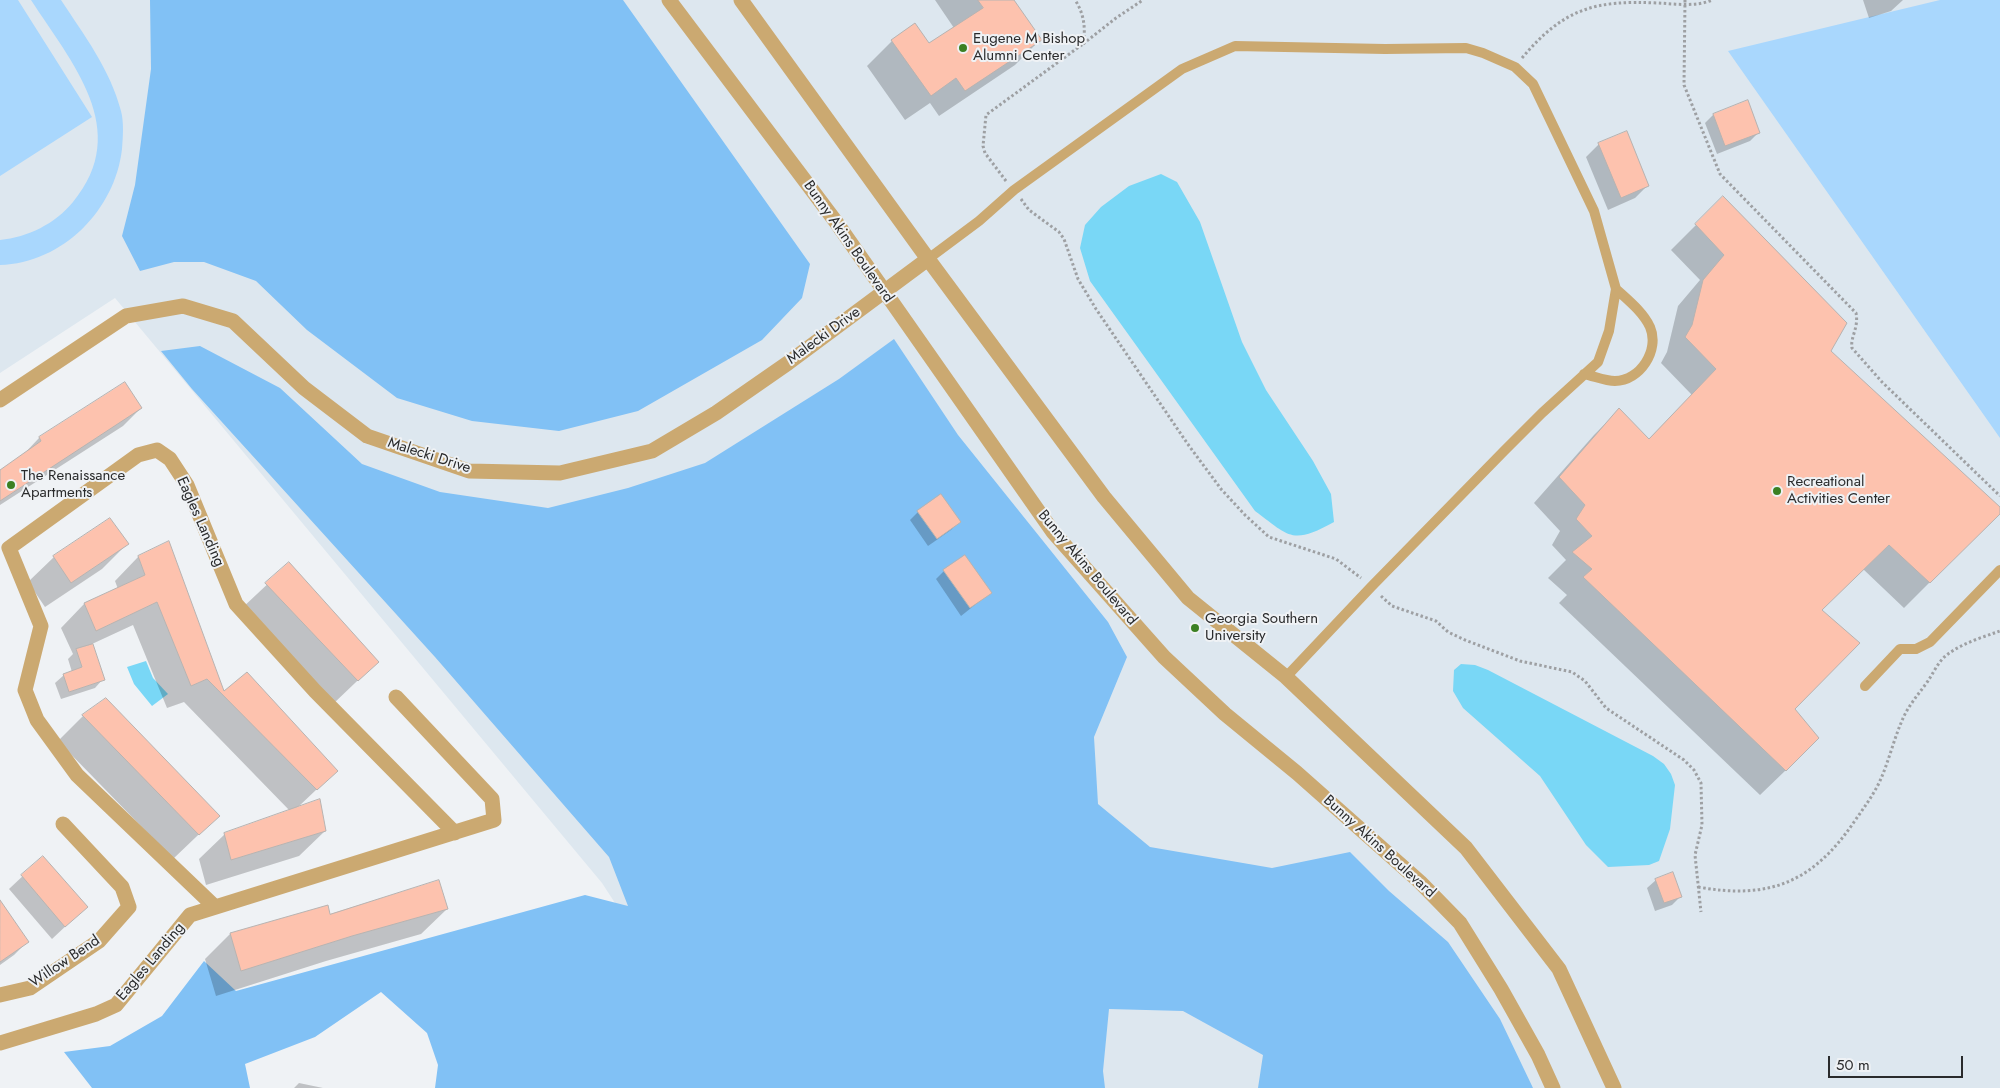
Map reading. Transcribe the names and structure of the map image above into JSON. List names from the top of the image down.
{
  "streets": {
    "street": [
      "Bunny Akins Boulevard",
      "Malecki Drive",
      "Eagles Landing",
      "Willow Bend"
    ]
  },
  "crossings": [
    ["Bunny Akins Boulevard", "Malecki Drive"]
  ],
  "places": [
    "Eugene M Bishop Alumni Center",
    "The Renaissance Apartments",
    "Recreational Activities Center",
    "Georgia Southern University"
  ],
  "scale_bar": "50 m"
}
